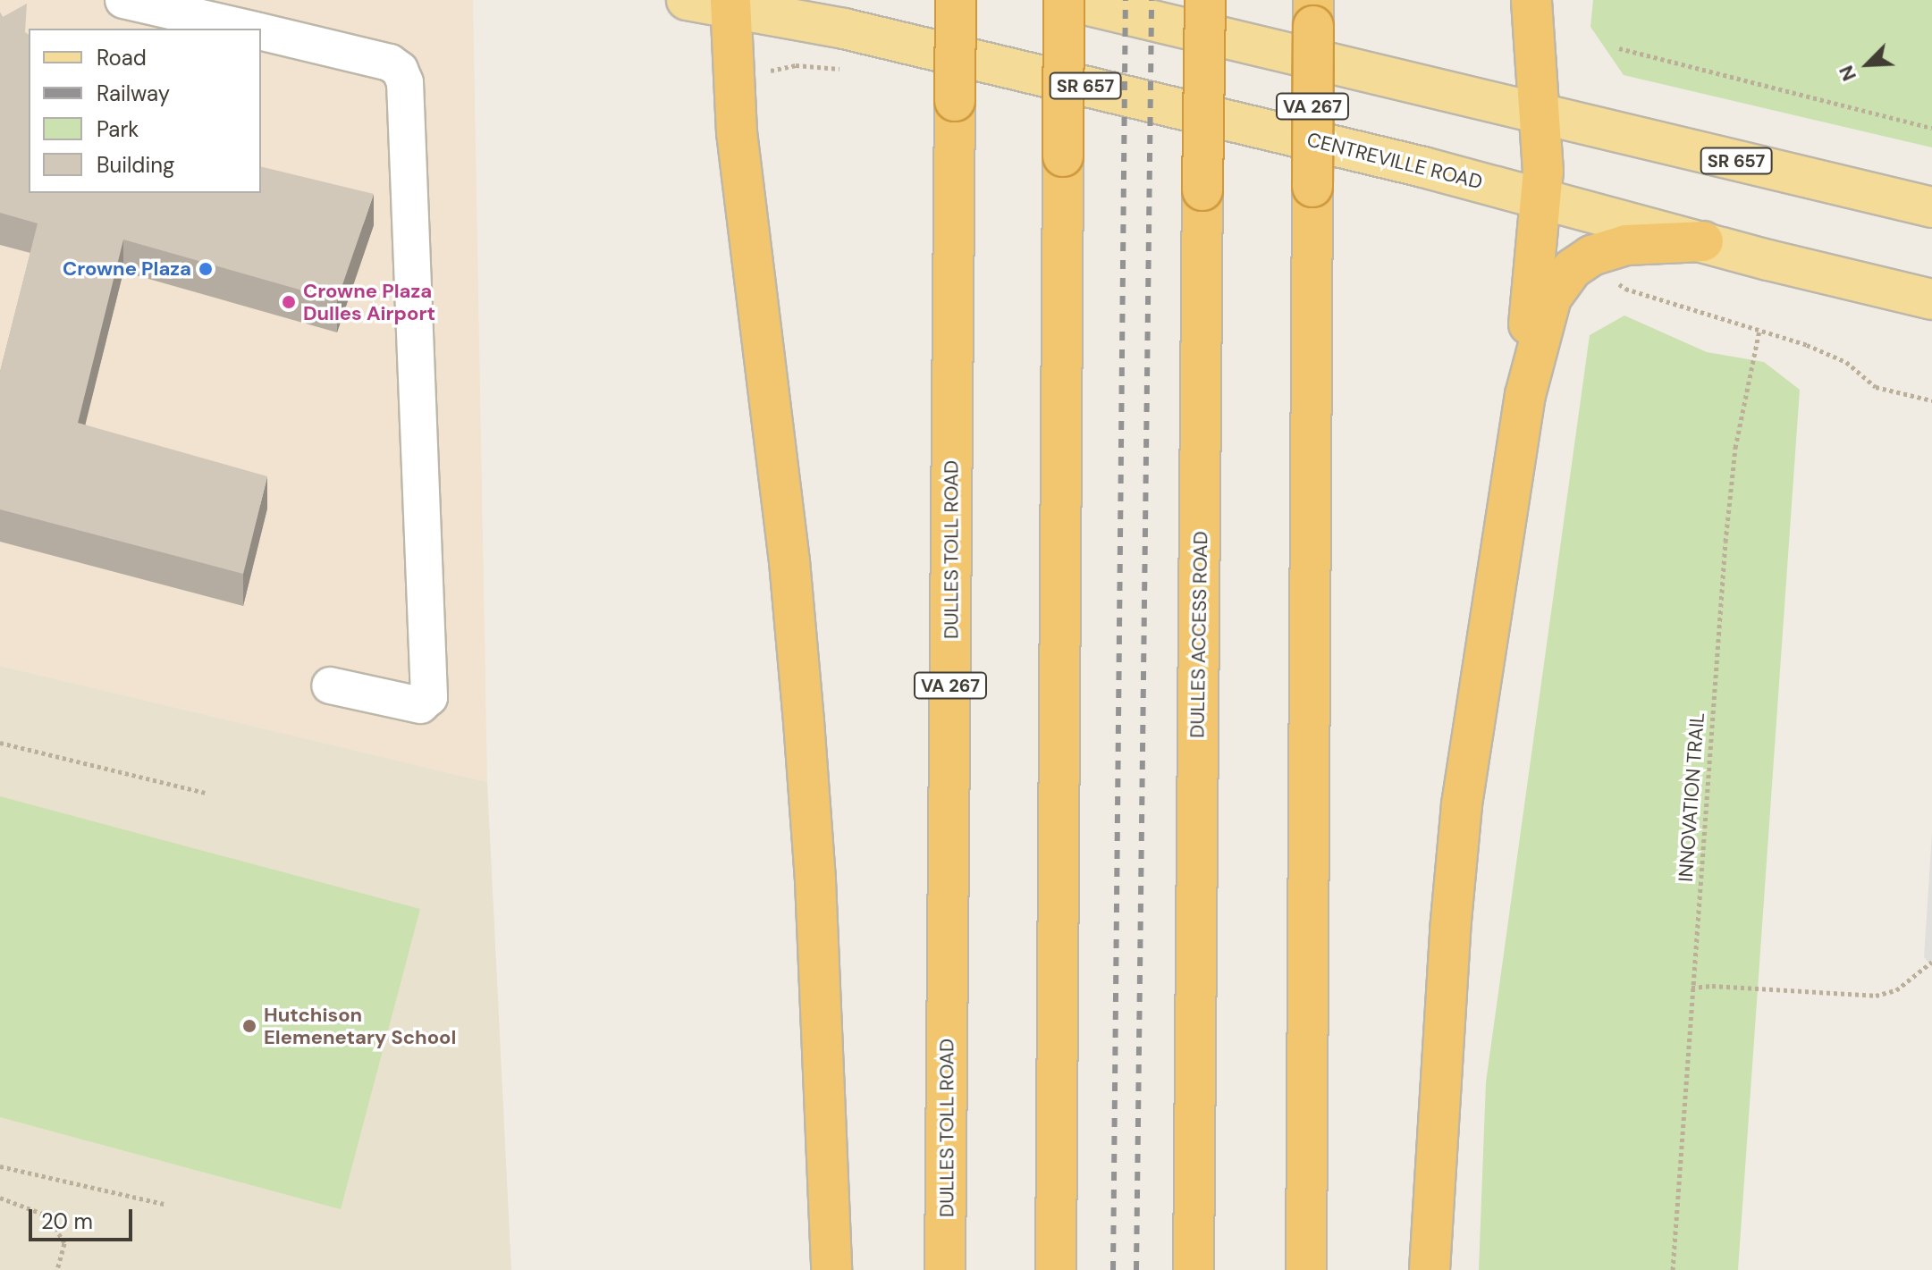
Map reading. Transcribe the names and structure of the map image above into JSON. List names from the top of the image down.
{
  "streets": {
    "highway": ["VA 267", "DULLES TOLL ROAD", "DULLES ACCESS ROAD"],
    "main road": ["SR 657", "CENTREVILLE ROAD"],
    "path": ["INNOVATION TRAIL"]
  },
  "places": ["Crowne Plaza", "Crowne Plaza Dulles Airport", "Hutchison Elemenetary School"],
  "legend": [
    "Road",
    "Railway",
    "Park",
    "Building"
  ],
  "scale_bar": "20 m",
  "north": "bottom left"
}
